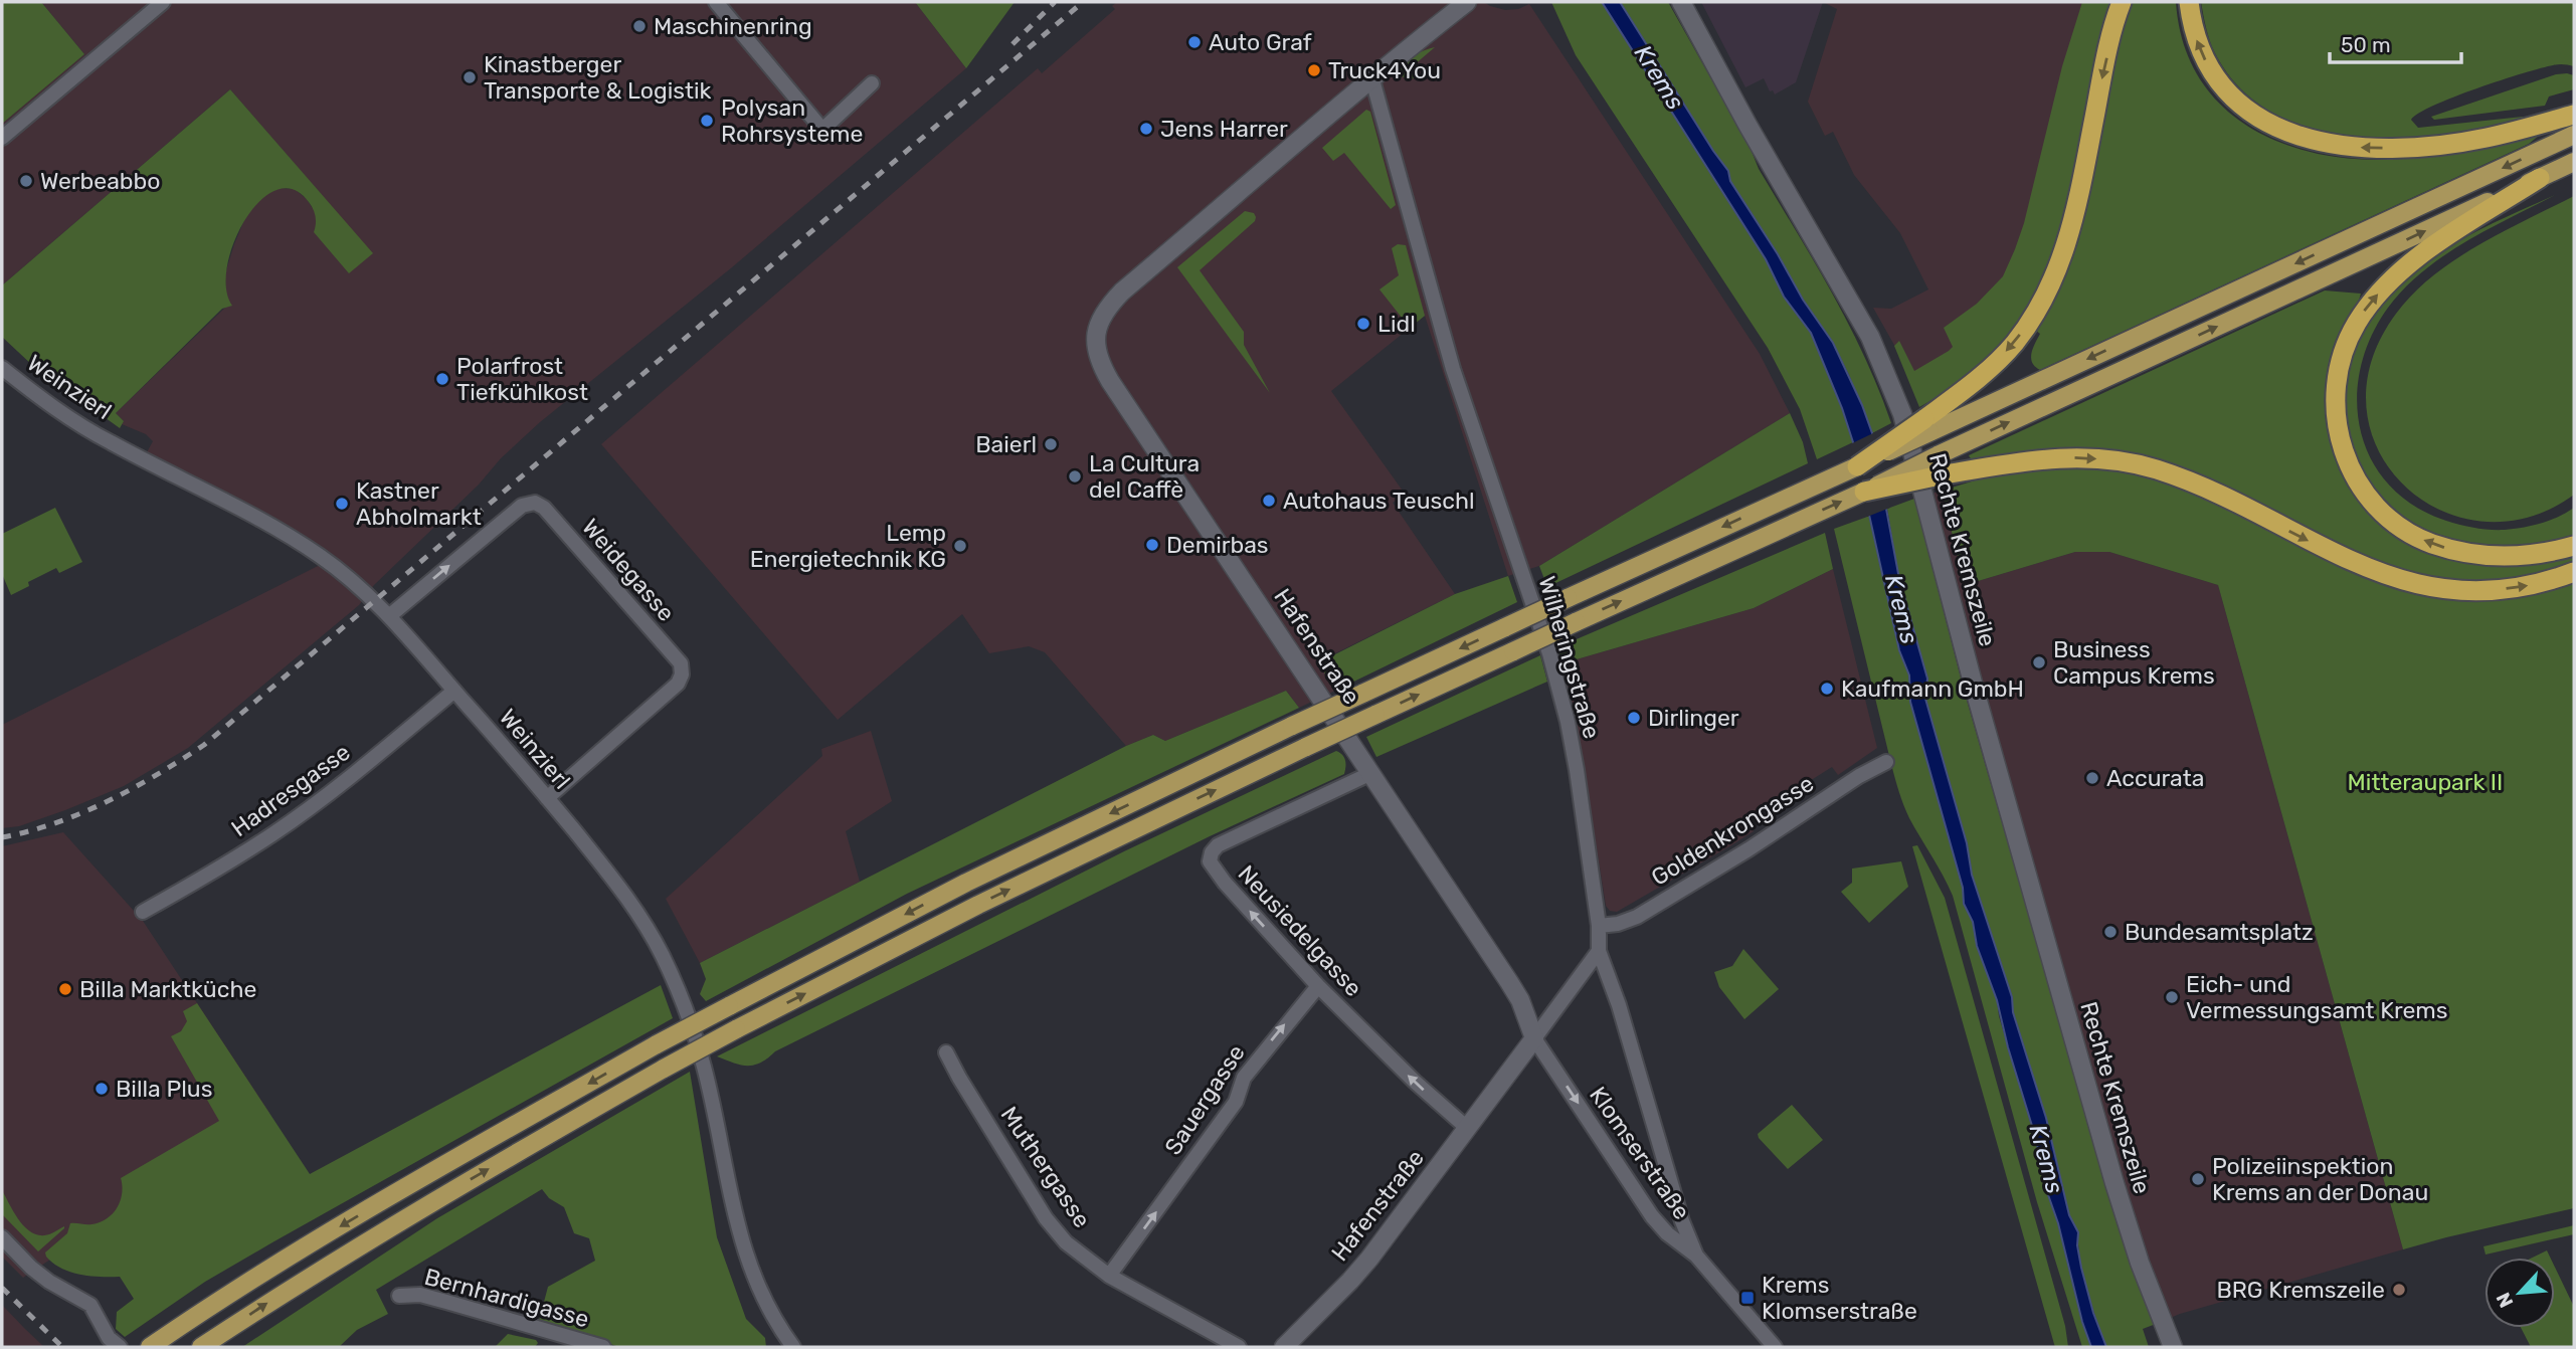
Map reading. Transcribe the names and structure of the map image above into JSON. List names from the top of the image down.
{
  "streets": {
    "street": [
      "Weinzierl",
      "Rechte Kremszeile",
      "Weidegasse",
      "Hafenstraße",
      "Wilheringstraße",
      "Hadresgasse",
      "Goldenkrongasse",
      "Neusiedelgasse",
      "Sauergasse",
      "Klomserstraße",
      "Muthergasse",
      "Bernhardigasse"
    ]
  },
  "crossings": [
    ["Weinzierl", "Weidegasse"],
    ["Weinzierl", "Hadresgasse"],
    ["Hafenstraße", "Wilheringstraße"],
    ["Hafenstraße", "Neusiedelgasse"],
    ["Hafenstraße", "Klomserstraße"],
    ["Wilheringstraße", "Goldenkrongasse"],
    ["Wilheringstraße", "Klomserstraße"],
    ["Neusiedelgasse", "Sauergasse"],
    ["Sauergasse", "Muthergasse"]
  ],
  "one_way": ["Sauergasse", "Klomserstraße"],
  "water": ["Krems"],
  "parks": ["Mitteraupark II"],
  "places": {
    "other": [
      "Maschinenring",
      "Auto Graf",
      "Truck4You",
      "Kinastberger Transporte & Logistik",
      "Polysan Rohrsysteme",
      "Jens Harrer",
      "Werbeabbo",
      "Lidl",
      "Polarfrost Tiefkühlkost",
      "Baierl",
      "La Cultura del Caffè",
      "Autohaus Teuschl",
      "Kastner Abholmarkt",
      "Demirbas",
      "Lemp Energietechnik KG",
      "Business Campus Krems",
      "Kaufmann GmbH",
      "Dirlinger",
      "Accurata",
      "Bundesamtsplatz",
      "Billa Marktküche",
      "Eich- und Vermessungsamt Krems",
      "Billa Plus",
      "Polizeiinspektion Krems an der Donau",
      "BRG Kremszeile"
    ],
    "transit": ["Krems Klomserstraße"]
  },
  "scale_bar": "50 m",
  "north": "bottom left"
}
